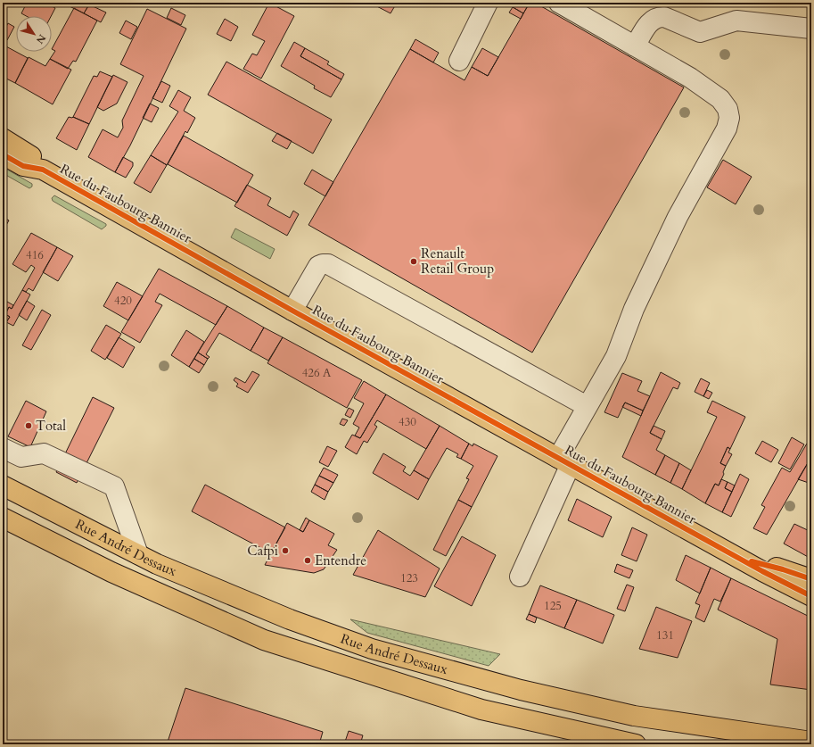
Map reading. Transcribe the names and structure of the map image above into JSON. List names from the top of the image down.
{
  "streets": {
    "main road": ["Rue du Faubourg Bannier", "Rue André Dessaux"]
  },
  "places": [
    "Renault Retail Group",
    "Total",
    "Cafpi",
    "Entendre"
  ],
  "house_numbers": [
    "416",
    "420",
    "426 A",
    "430",
    "123",
    "125",
    "131"
  ],
  "north": "bottom right"
}
